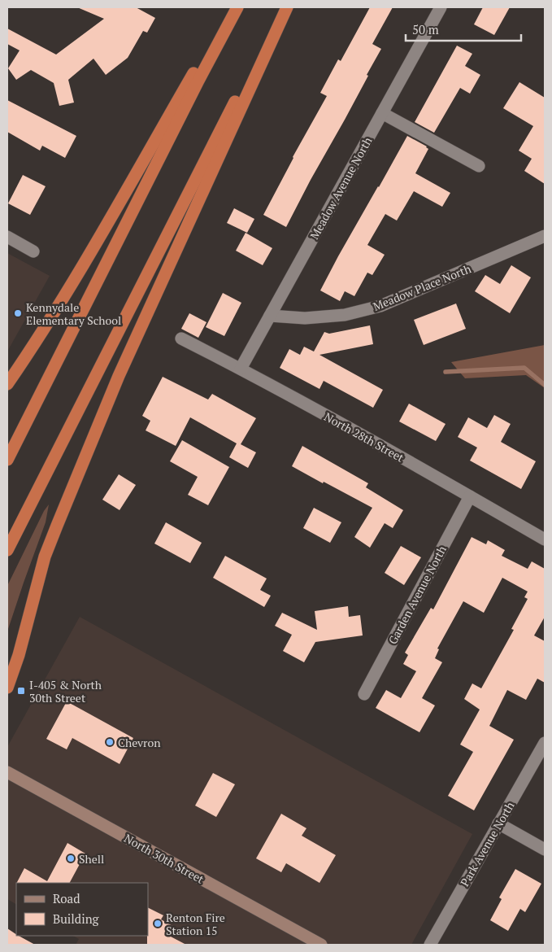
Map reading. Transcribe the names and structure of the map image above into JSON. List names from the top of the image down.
{
  "streets": {
    "street": [
      "Meadow Avenue North",
      "Meadow Place North",
      "North 28th Street",
      "Garden Avenue North",
      "Park Avenue North",
      "North 30th Street"
    ]
  },
  "crossings": [
    ["Meadow Avenue North", "Meadow Place North"],
    ["Meadow Avenue North", "North 28th Street"],
    ["North 28th Street", "Garden Avenue North"]
  ],
  "places": {
    "other": [
      "Kennydale Elementary School",
      "Chevron",
      "Shell",
      "Renton Fire Station 15"
    ],
    "transit": ["I-405 & North 30th Street"]
  },
  "legend": ["Road", "Building"],
  "scale_bar": "50 m"
}
